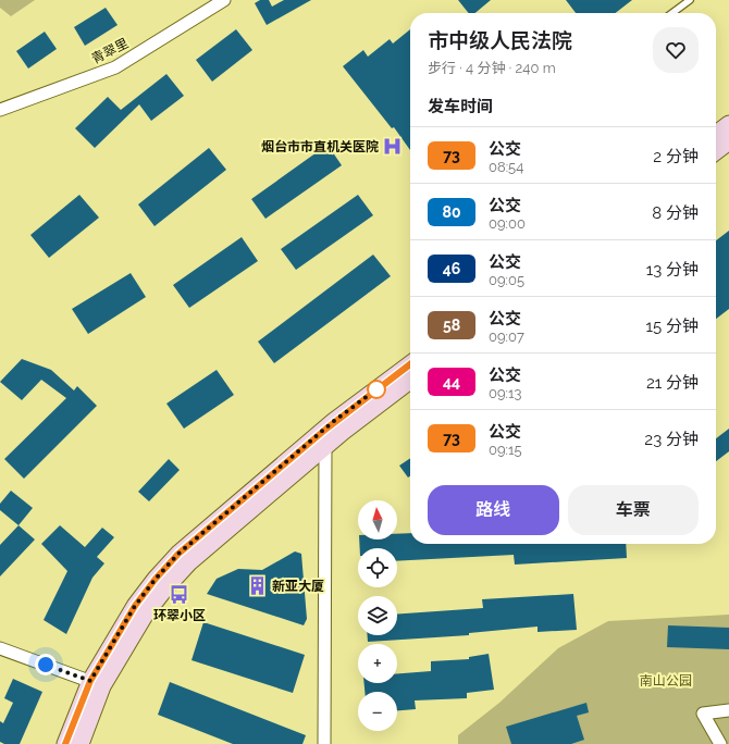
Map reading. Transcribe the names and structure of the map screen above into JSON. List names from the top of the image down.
{
  "streets": {
    "street": ["青翠里"]
  },
  "parks": ["南山公园"],
  "places": {
    "hospital": ["烟台市市直机关医院"],
    "building": ["新亚大厦"],
    "bus stop": ["环翠小区"]
  },
  "lines": ["bus line 73"],
  "north": "top",
  "page": {
    "heading": [
      ["市中级人民法院", "步行 · 4 分钟 · 240 m"],
      "发车时间"
    ],
    "list": [
      {
        "mark": "73",
        "name": "公交",
        "note": "08:54",
        "value": "2 分钟"
      },
      {
        "mark": "80",
        "name": "公交",
        "note": "09:00",
        "value": "8 分钟"
      },
      {
        "mark": "46",
        "name": "公交",
        "note": "09:05",
        "value": "13 分钟"
      },
      {
        "mark": "58",
        "name": "公交",
        "note": "09:07",
        "value": "15 分钟"
      },
      {
        "mark": "44",
        "name": "公交",
        "note": "09:13",
        "value": "21 分钟"
      },
      {
        "mark": "73",
        "name": "公交",
        "note": "09:15",
        "value": "23 分钟"
      }
    ],
    "buttons": ["路线", "车票"],
    "map_buttons": ["+", "−"]
  }
}
